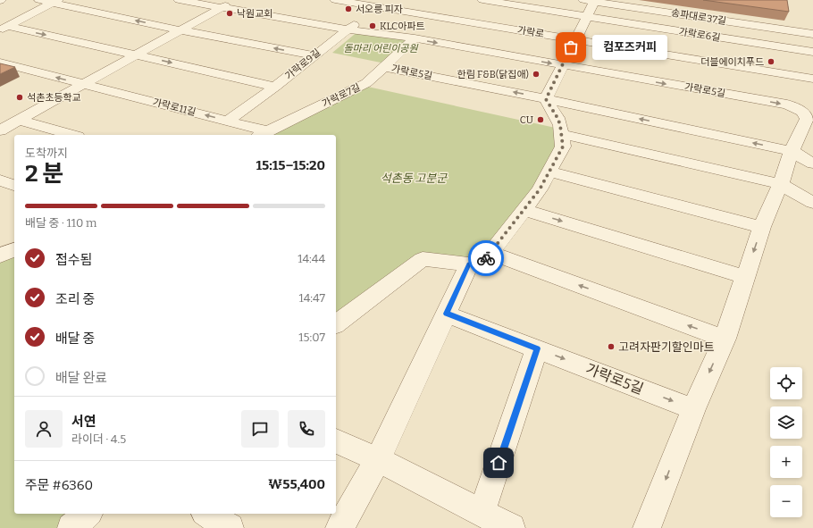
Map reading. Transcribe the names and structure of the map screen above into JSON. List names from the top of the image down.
{
  "streets": {
    "street": [
      "송파대로37길",
      "가락로",
      "가락로6길",
      "가락로9길",
      "가락로5길",
      "가락로7길",
      "가락로11길"
    ]
  },
  "crossings": [
    ["가락로", "가락로9길"],
    ["가락로9길", "가락로5길"],
    ["가락로9길", "가락로11길"],
    ["가락로5길", "가락로7길"],
    ["가락로7길", "가락로11길"]
  ],
  "parks": ["돌마리 어린이공원", "석촌동 고분군"],
  "places": [
    "서오릉 피자",
    "낙원교회",
    "KLC아파트",
    "컴포즈커피",
    "더블에이치푸드",
    "한림 F&B(닭집애)",
    "석촌초등학교",
    "CU",
    "고려자판기할인마트"
  ],
  "page": {
    "bubble": "컴포즈커피",
    "heading": ["2 분", "도착까지", "15:15–15:20"],
    "panel": [
      "서연",
      "라이더 · 4.5",
      "주문 #6360",
      "₩55,400"
    ],
    "bar": "배달 중 · 110 m",
    "list": [
      ["접수됨", "14:44"],
      ["조리 중", "14:47"],
      ["배달 중", "15:07"],
      "배달 완료"
    ],
    "map_buttons": ["+", "−"]
  }
}
